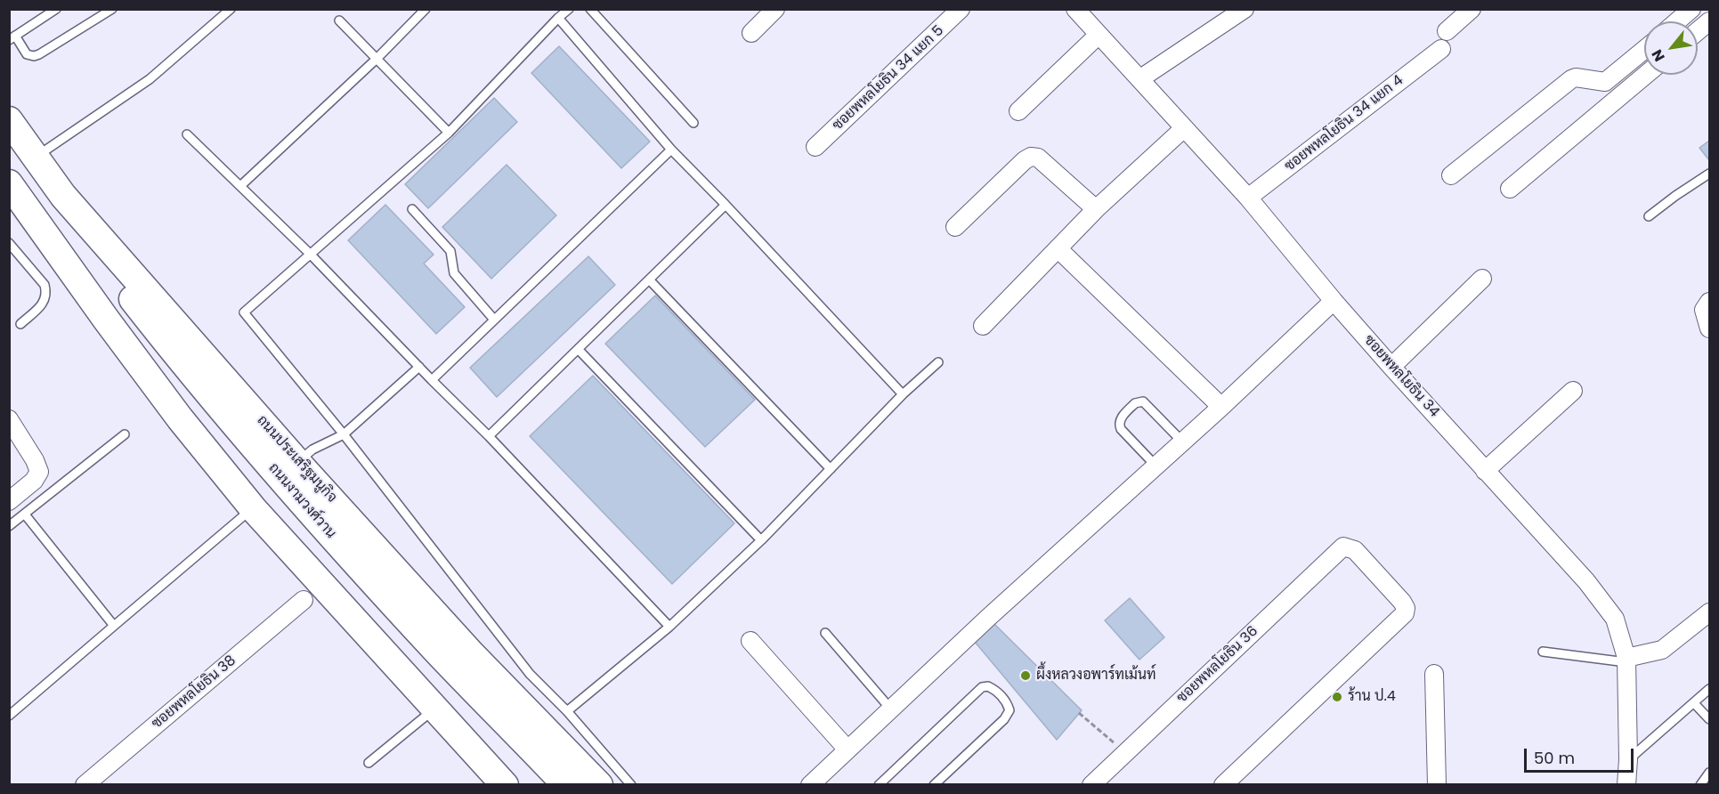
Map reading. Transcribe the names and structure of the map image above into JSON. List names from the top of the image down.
{
  "streets": {
    "main road": ["ถนนประเสริฐมนูกิจ", "ถนนงามวงศ์วาน"],
    "street": [
      "ซอยพหลโยธิน 34 แยก 5",
      "ซอยพหลโยธิน 34 แยก 4",
      "ซอยพหลโยธิน 34",
      "ซอยพหลโยธิน 36",
      "ซอยพหลโยธิน 38"
    ]
  },
  "crossings": [
    ["ซอยพหลโยธิน 34 แยก 4", "ซอยพหลโยธิน 34"],
    ["ถนนประเสริฐมนูกิจ", "ถนนงามวงศ์วาน"]
  ],
  "places": ["ผึ้งหลวงอพาร์ทเม้นท์", "ร้าน ป.4"],
  "scale_bar": "50 m",
  "north": "bottom left"
}
